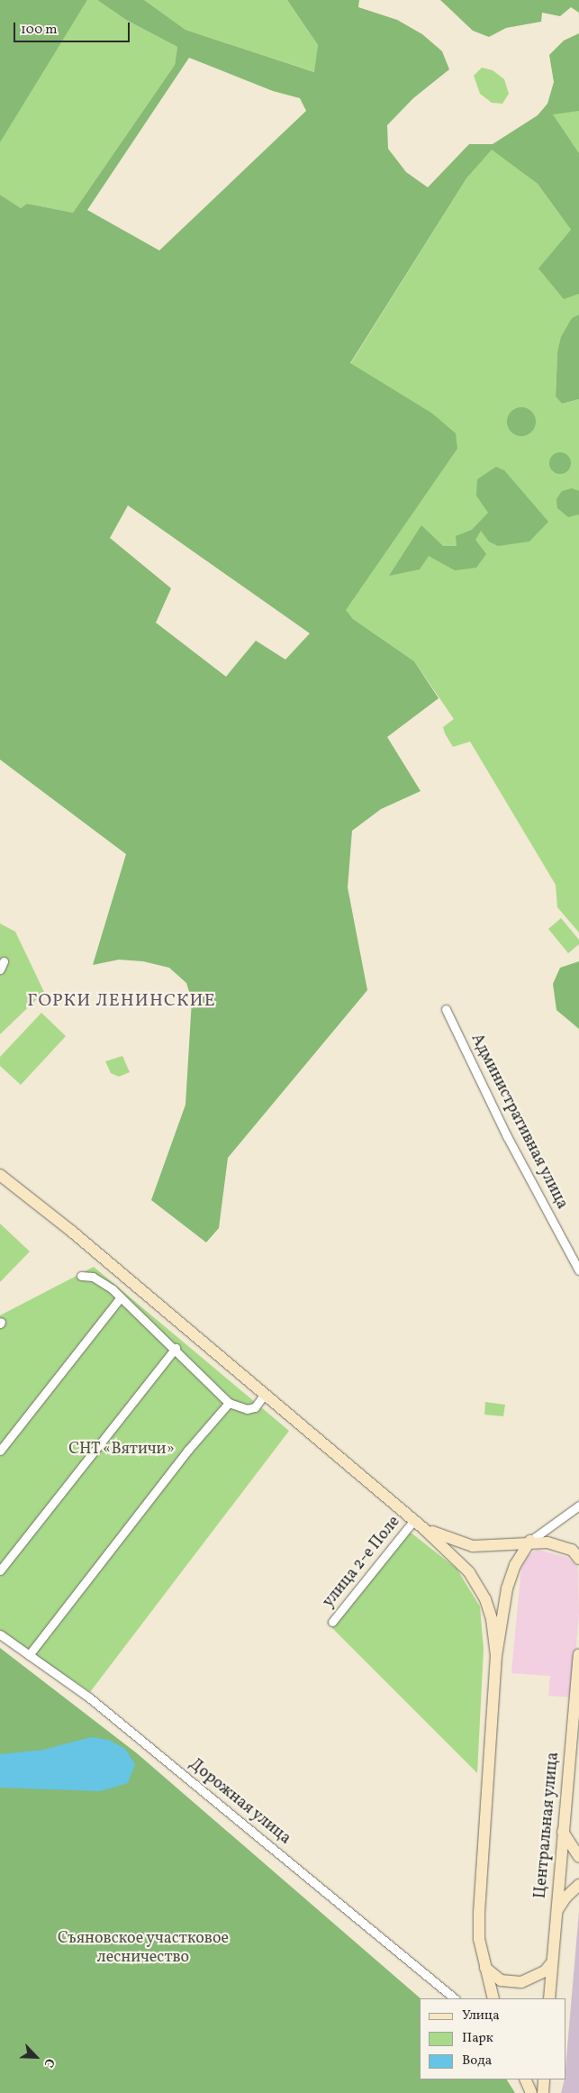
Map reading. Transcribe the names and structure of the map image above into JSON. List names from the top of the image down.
{
  "streets": {
    "main road": ["Центральная улица"],
    "street": ["Административная улица", "улица 2-е Поле", "Дорожная улица"]
  },
  "districts": ["ГОРКИ ЛЕНИНСКИЕ"],
  "parks": ["СНТ «Вятичи»", "Съяновское участковое лесничество"],
  "legend": ["Улица", "Парк", "Вода"],
  "scale_bar": "100 m",
  "north": "bottom right"
}
